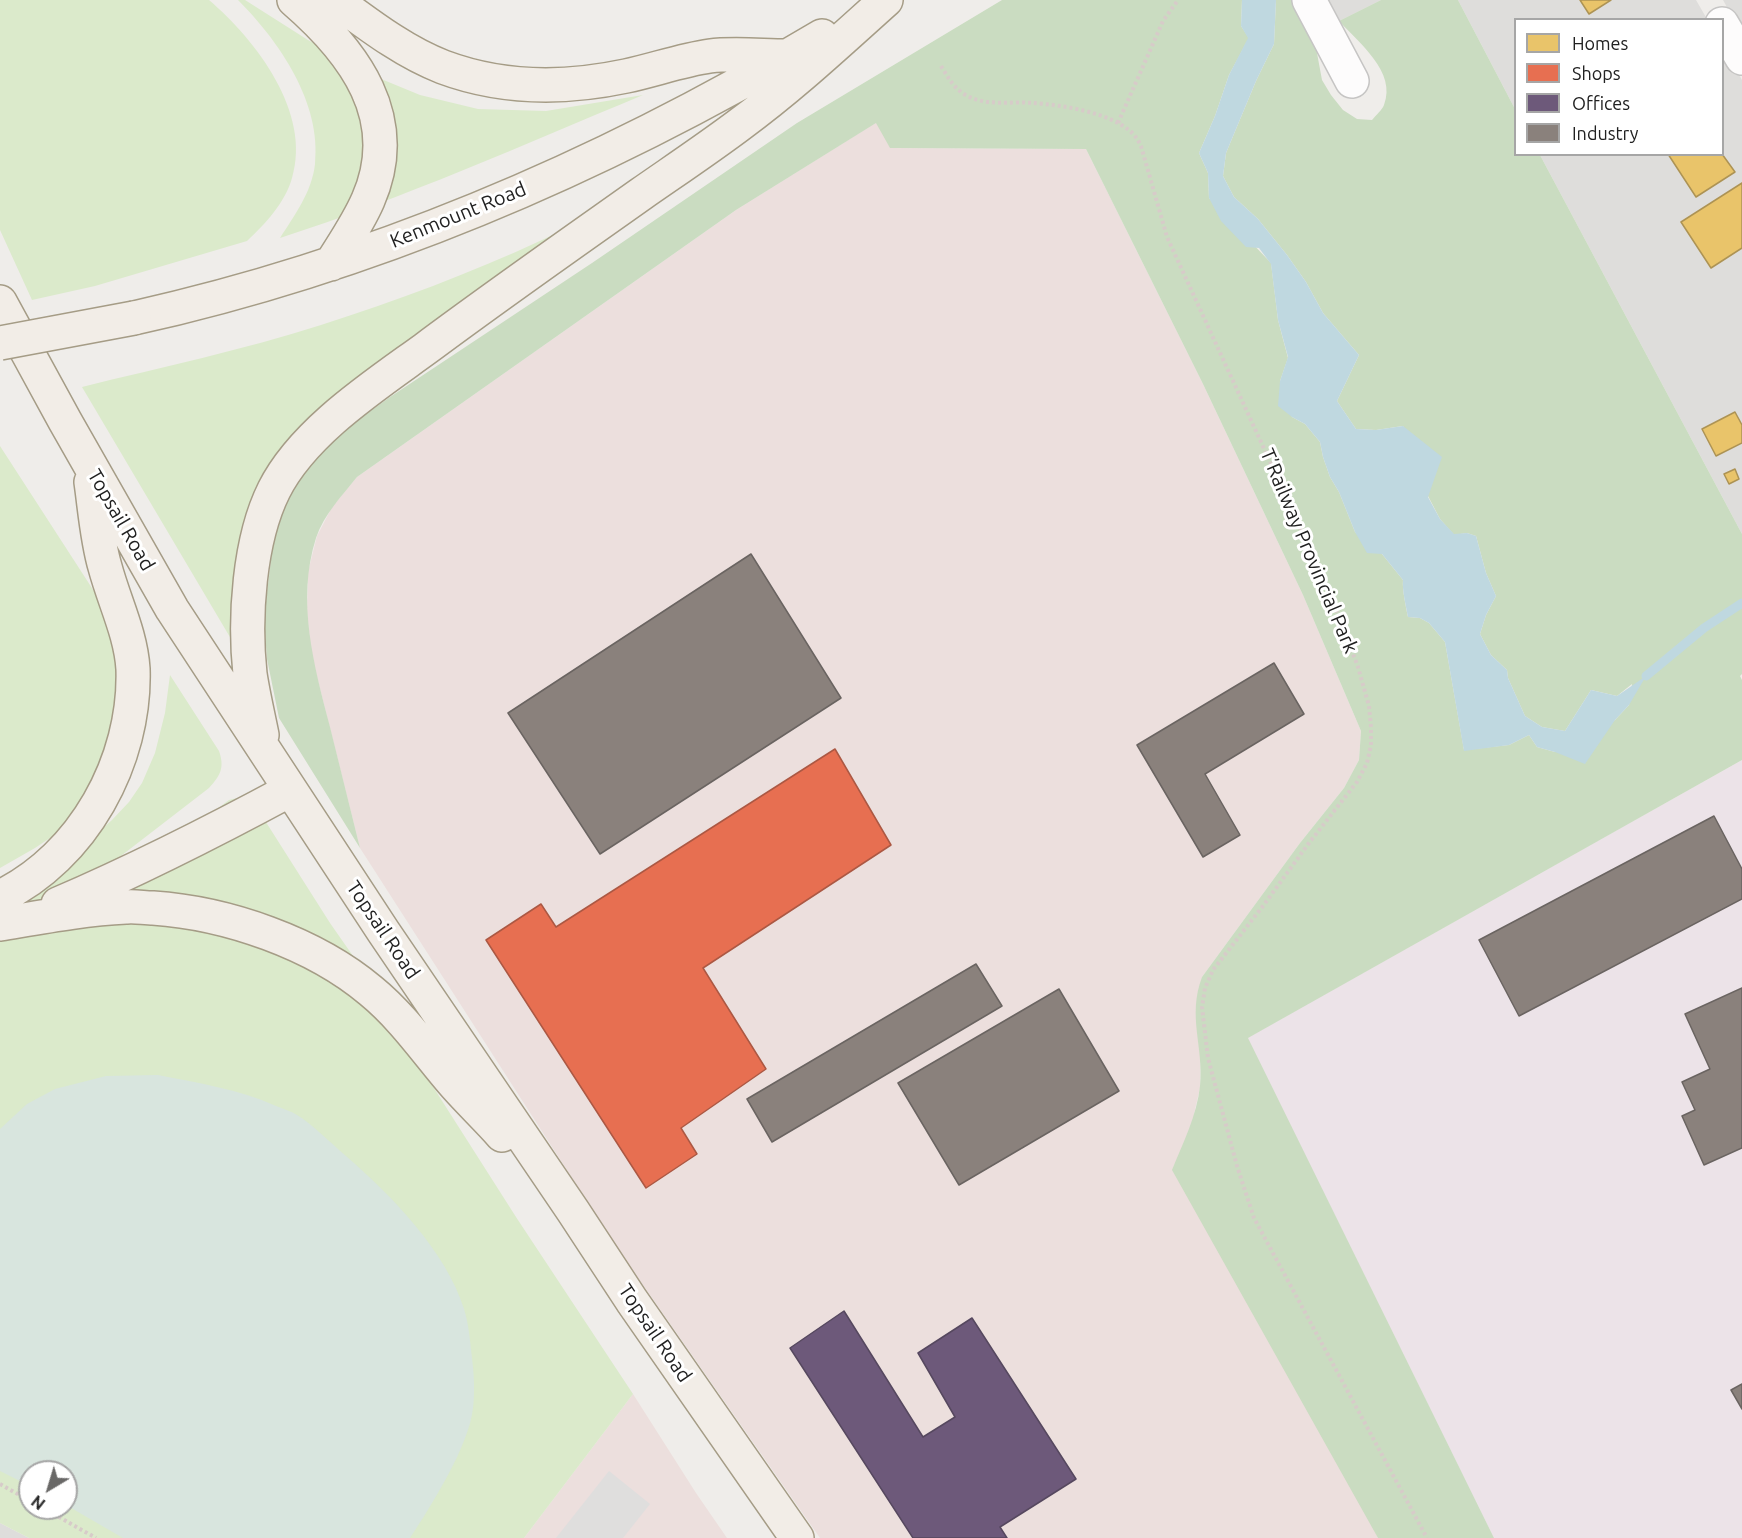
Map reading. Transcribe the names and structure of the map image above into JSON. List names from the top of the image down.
{
  "streets": {
    "main road": ["Kenmount Road", "Topsail Road"],
    "path": ["T’Railway Provincial Park"]
  },
  "legend": [
    "Homes",
    "Shops",
    "Offices",
    "Industry"
  ],
  "north": "bottom left"
}
